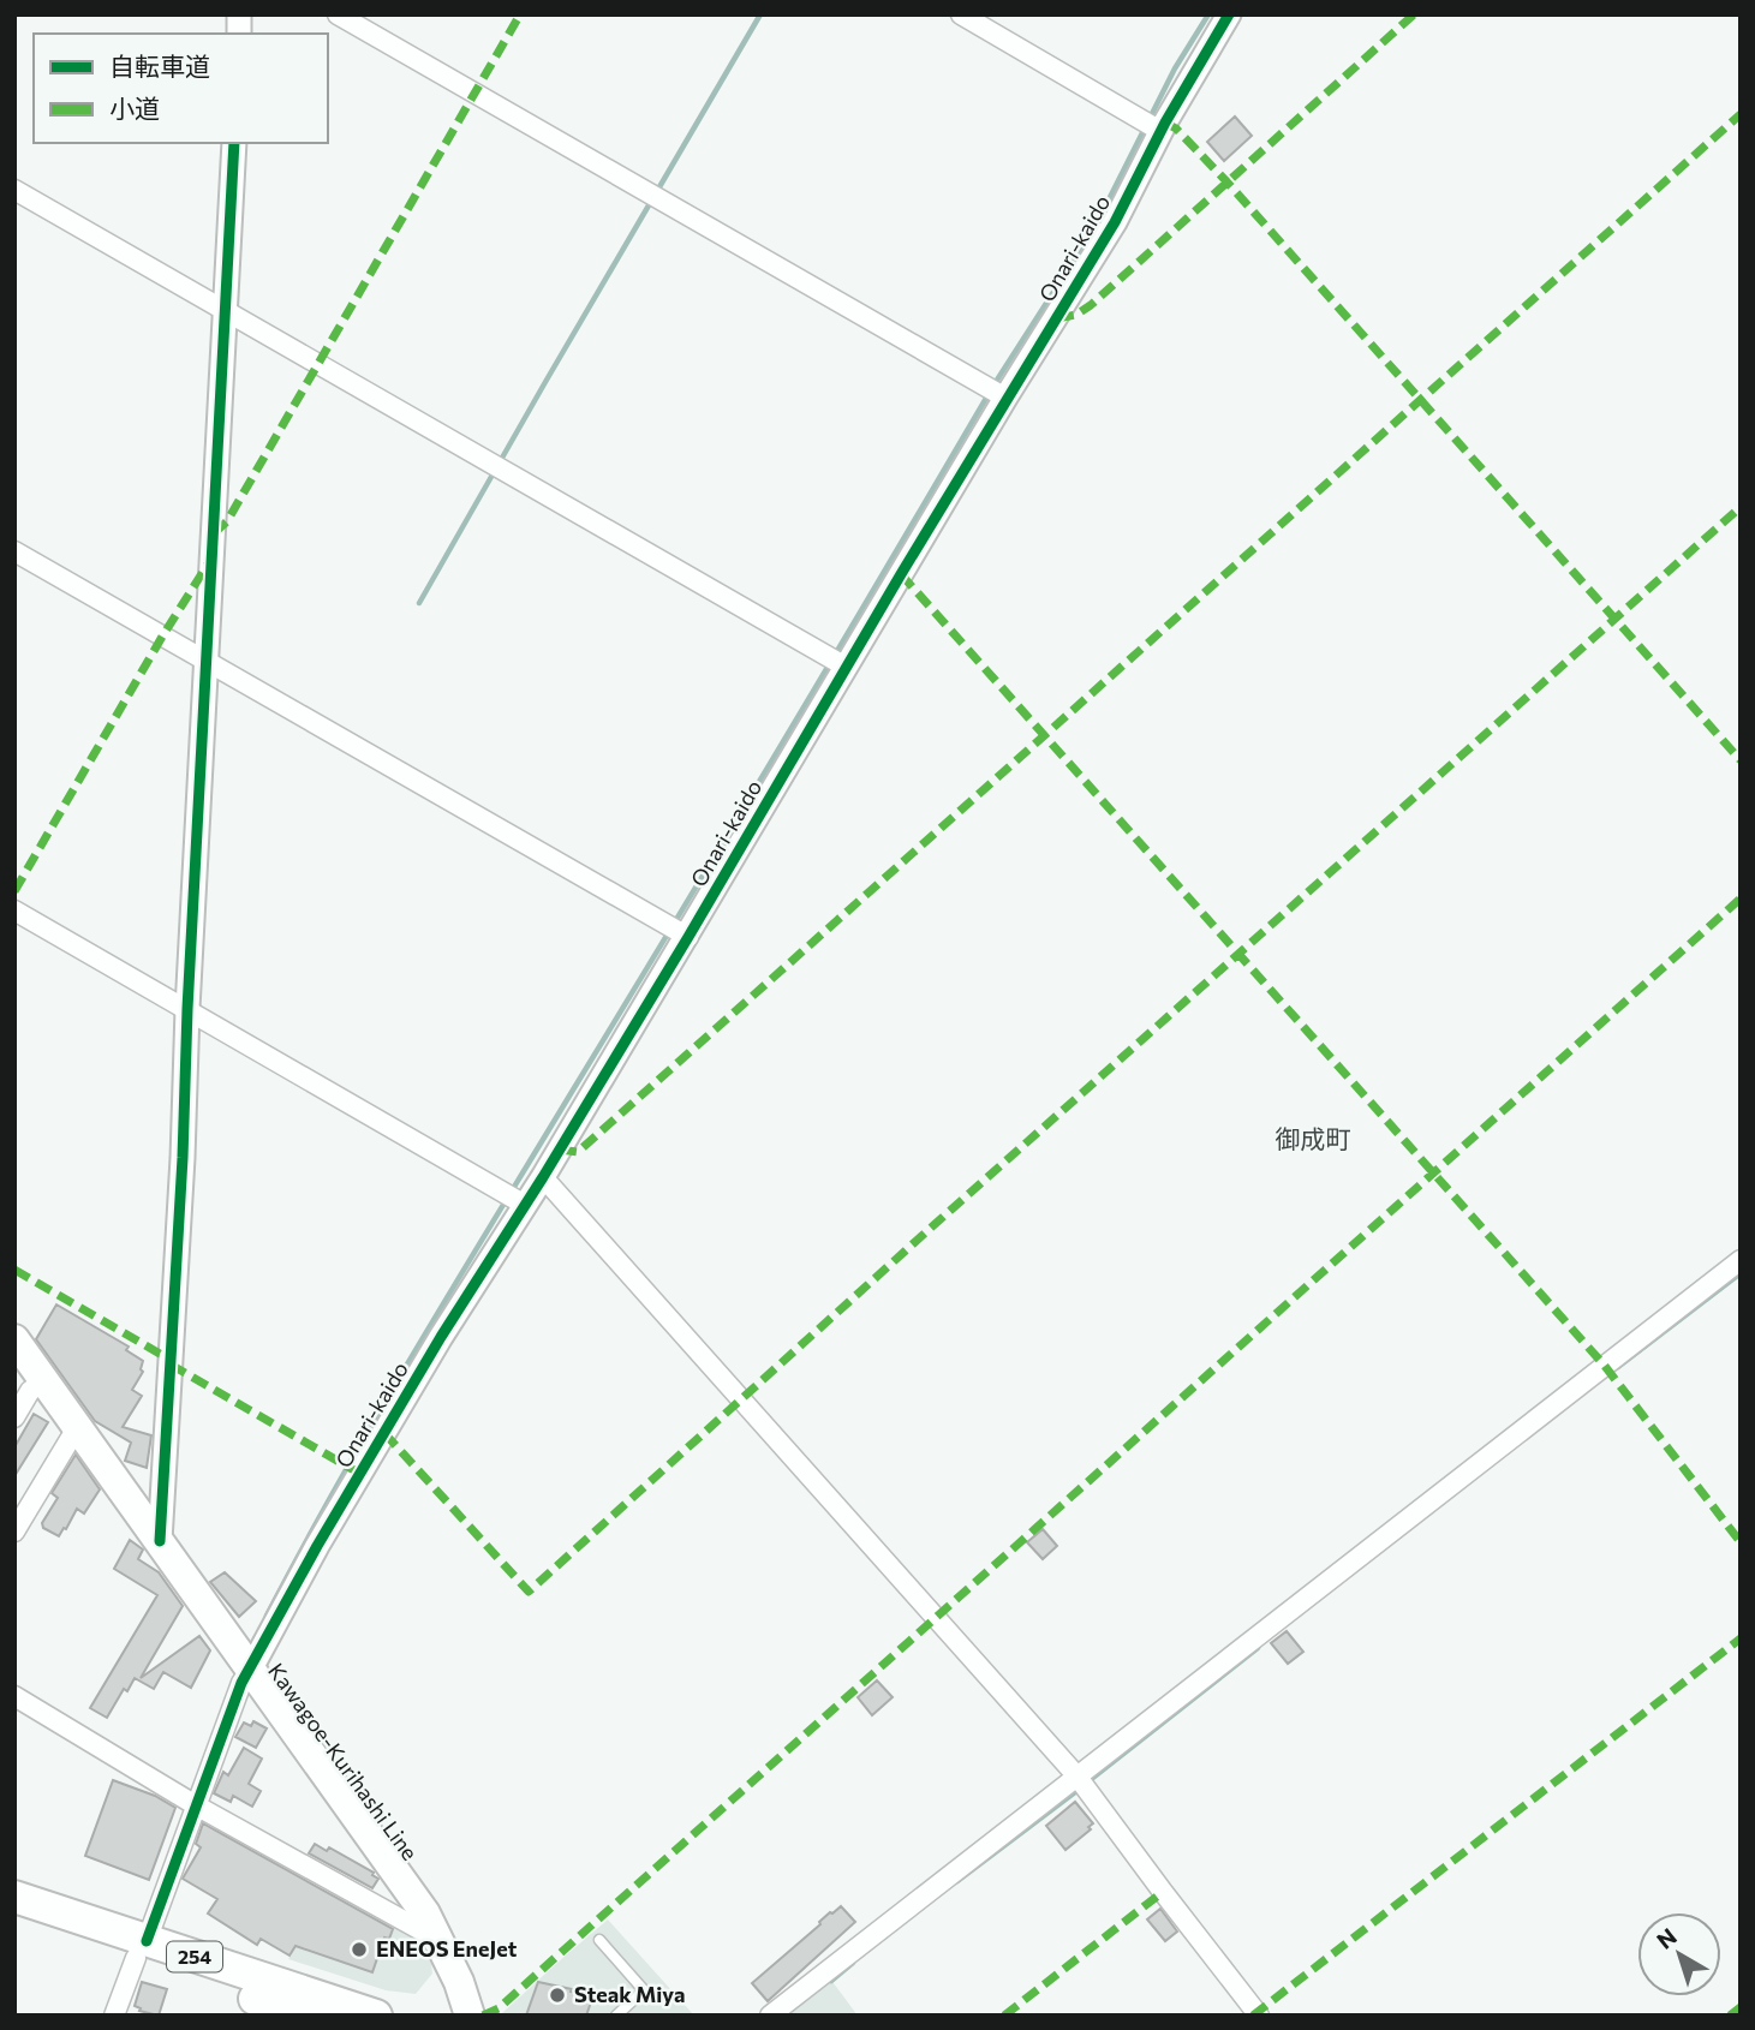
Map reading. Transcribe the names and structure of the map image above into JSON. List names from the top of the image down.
{
  "streets": {
    "highway": ["254"],
    "main road": ["Kawagoe-Kurihashi Line"],
    "street": ["Onari-kaido"]
  },
  "crossings": [
    ["Onari-kaido", "Kawagoe-Kurihashi Line"]
  ],
  "districts": ["御成町"],
  "places": ["ENEOS EneJet", "Steak Miya"],
  "legend": ["自転車道", "小道"],
  "north": "top left"
}
